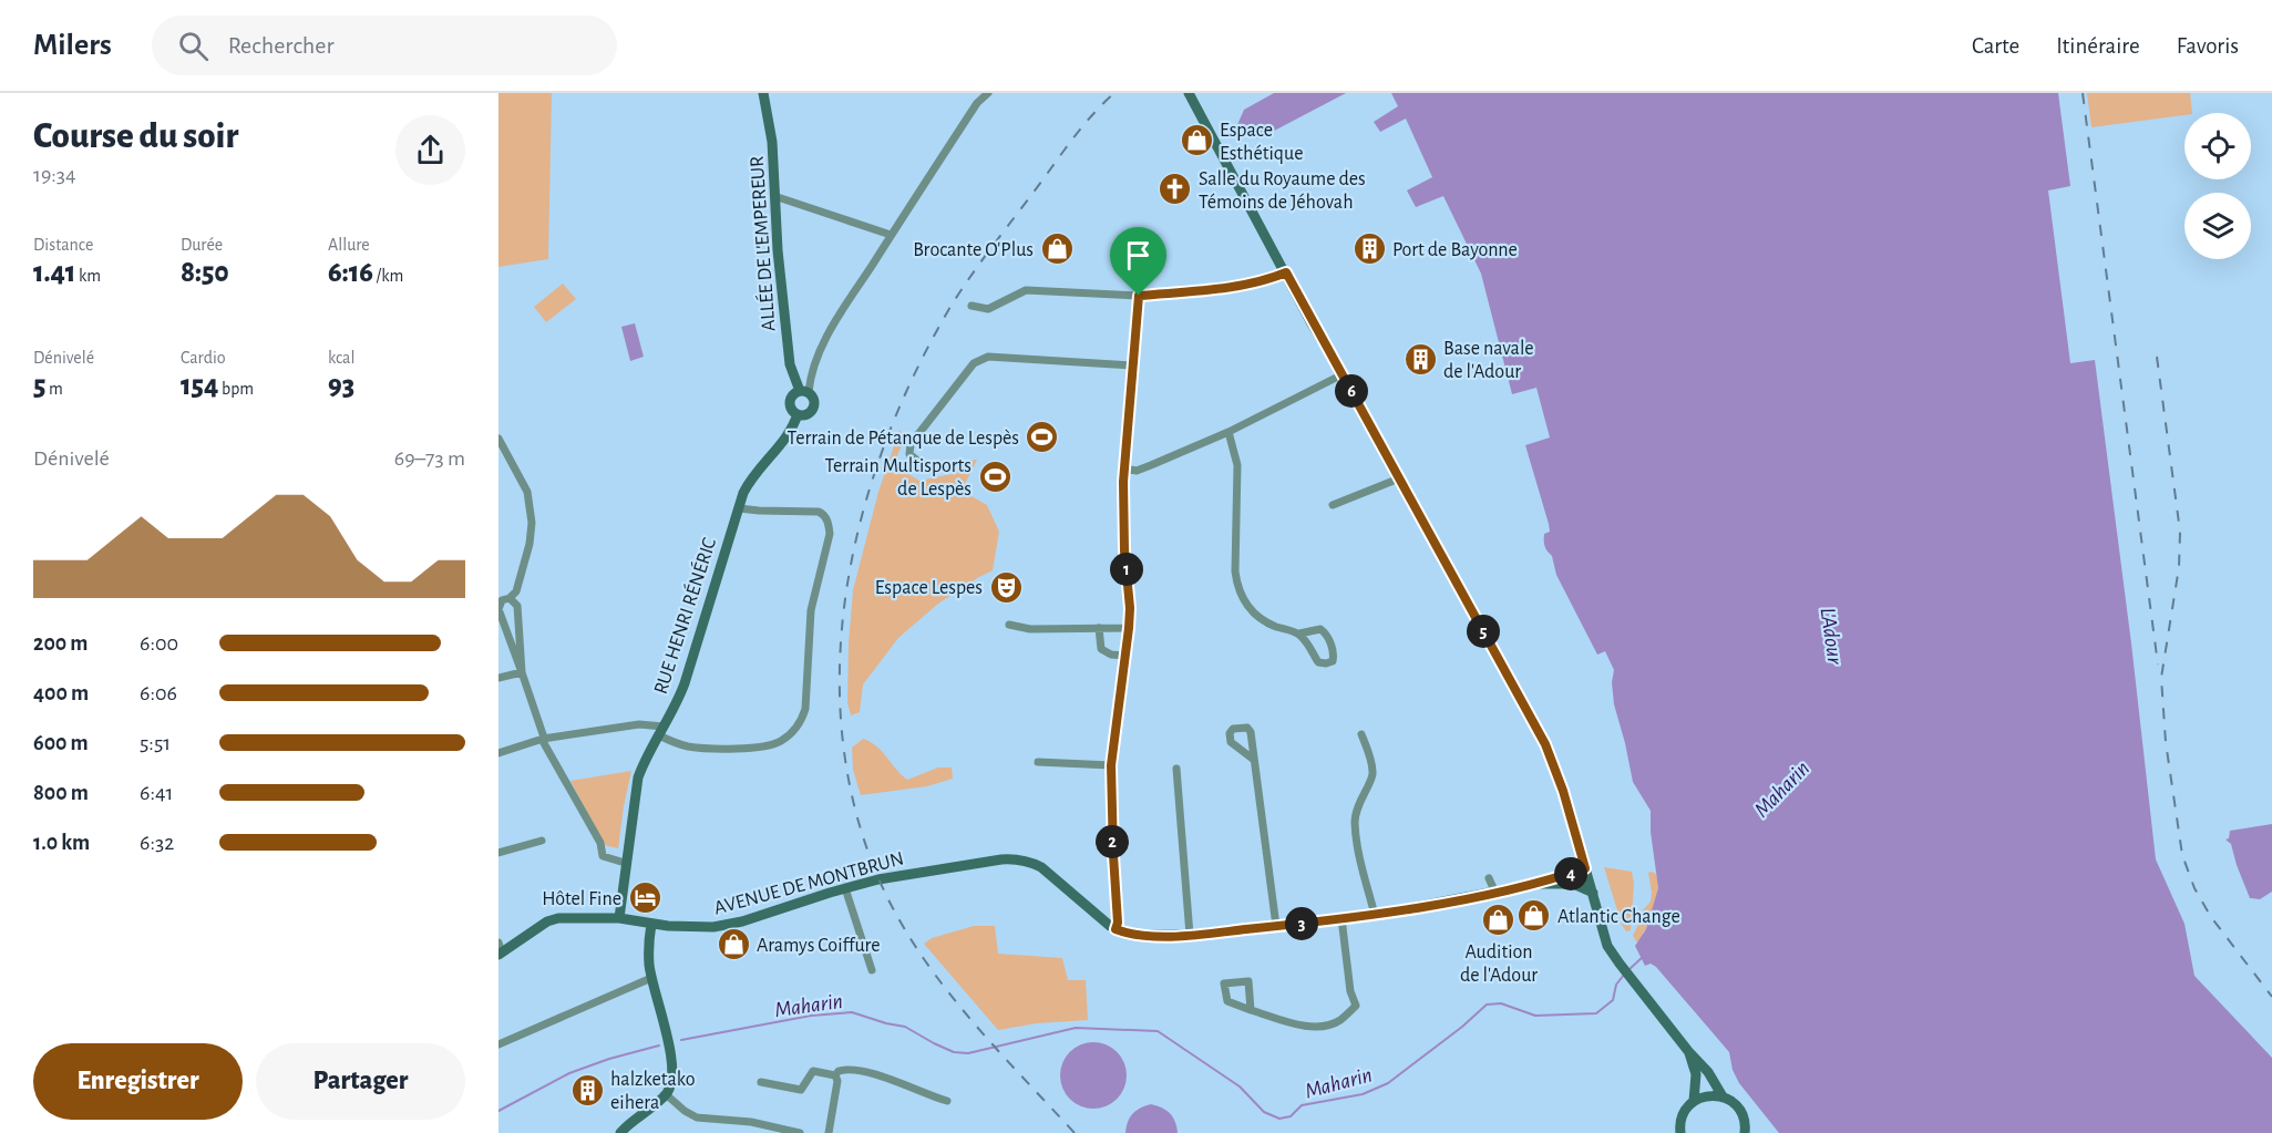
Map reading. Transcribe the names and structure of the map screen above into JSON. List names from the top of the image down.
{
  "streets": {
    "street": ["ALLÉE DE L'EMPEREUR", "RUE HENRI RÉNÉRIC", "AVENUE DE MONTBRUN"]
  },
  "crossings": [
    ["ALLÉE DE L'EMPEREUR", "RUE HENRI RÉNÉRIC"],
    ["RUE HENRI RÉNÉRIC", "AVENUE DE MONTBRUN"]
  ],
  "water": ["L'Adour", "Maharin"],
  "places": {
    "shop": [
      "Espace Esthétique",
      "Brocante O'Plus",
      "Atlantic Change",
      "Audition de l'Adour",
      "Aramys Coiffure"
    ],
    "church": ["Salle du Royaume des Témoins de Jéhovah"],
    "building": ["Port de Bayonne", "Base navale de l'Adour", "halzketako eihera"],
    "sports": ["Terrain de Pétanque de Lespès", "Terrain Multisports de Lespès"],
    "theatre": ["Espace Lespes"],
    "hotel": ["Hôtel Fine"]
  },
  "page": {
    "header": "Milers",
    "search": "Rechercher",
    "nav": ["Carte", "Itinéraire", "Favoris"],
    "heading": ["Course du soir", "19:34"],
    "stats": [
      ["Distance", "1.41 km"],
      ["Durée", "8:50"],
      ["Allure", "6:16 /km"],
      ["Dénivelé", "5 m"],
      ["Cardio", "154 bpm"],
      ["kcal", "93"]
    ],
    "pins": [
      "6",
      "1",
      "5",
      "2",
      "4",
      "3"
    ],
    "chart": ["Dénivelé", "69–73 m"],
    "list": [
      {
        "name": "200 m",
        "note": "6:00"
      },
      {
        "name": "400 m",
        "note": "6:06"
      },
      {
        "name": "600 m",
        "note": "5:51"
      },
      {
        "name": "800 m",
        "note": "6:41"
      },
      {
        "name": "1.0 km",
        "note": "6:32"
      }
    ],
    "buttons": ["Enregistrer", "Partager"]
  }
}
